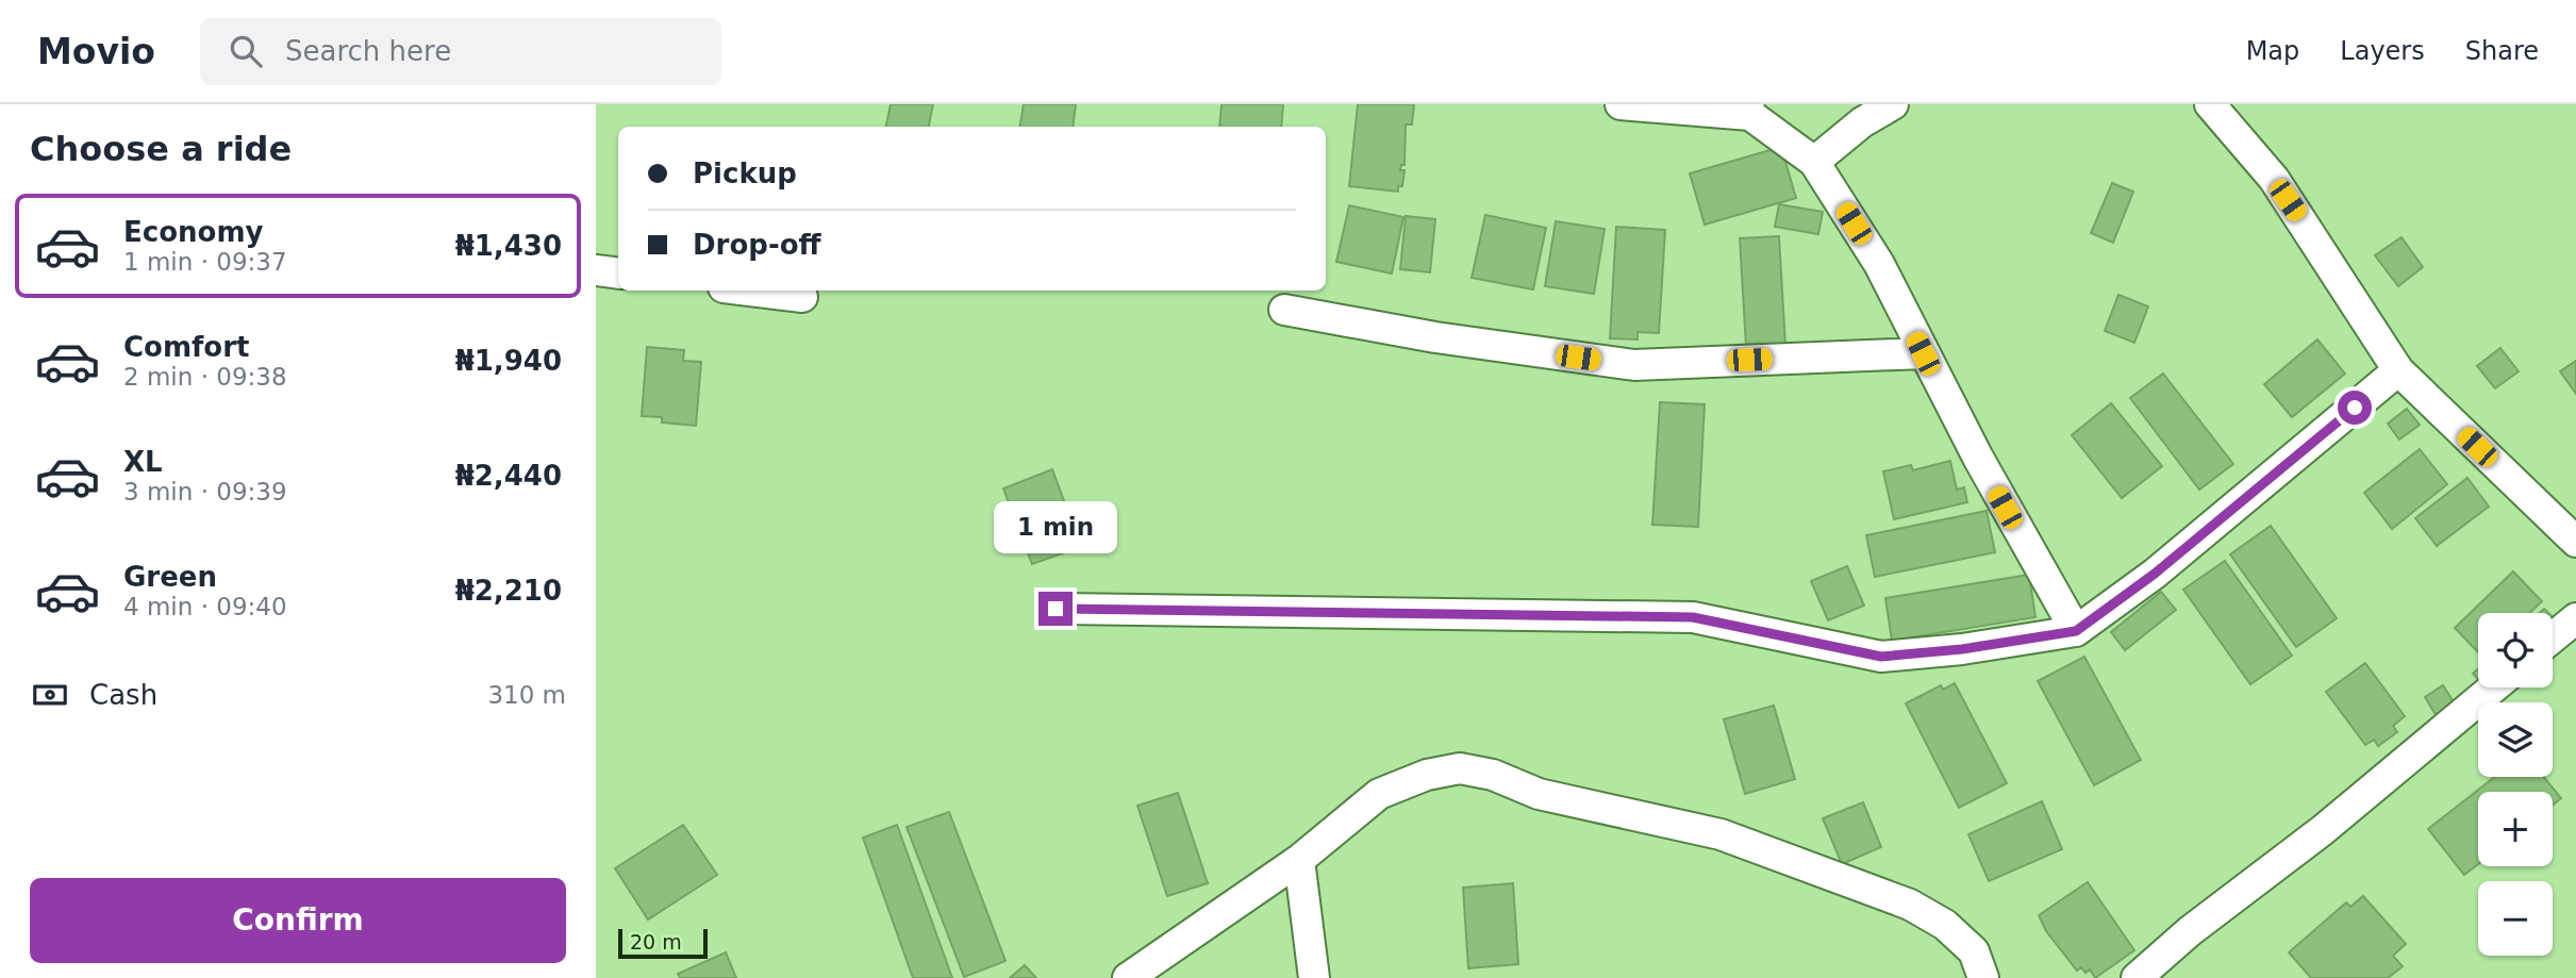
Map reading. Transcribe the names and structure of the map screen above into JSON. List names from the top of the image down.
{
  "scale_bar": "20 m",
  "page": {
    "header": "Movio",
    "search": "Search here",
    "nav": ["Map", "Layers", "Share"],
    "heading": "Choose a ride",
    "banner": ["Pickup", "Drop-off"],
    "list": [
      {
        "name": "Economy",
        "note": "1 min · 09:37",
        "value": "₦1,430"
      },
      {
        "name": "Comfort",
        "note": "2 min · 09:38",
        "value": "₦1,940"
      },
      {
        "name": "XL",
        "note": "3 min · 09:39",
        "value": "₦2,440"
      },
      {
        "name": "Green",
        "note": "4 min · 09:40",
        "value": "₦2,210"
      }
    ],
    "bubble": "1 min",
    "map_buttons": ["+", "−"],
    "pay": ["Cash", "310 m"],
    "buttons": "Confirm",
    "scale": "20 m"
  }
}
